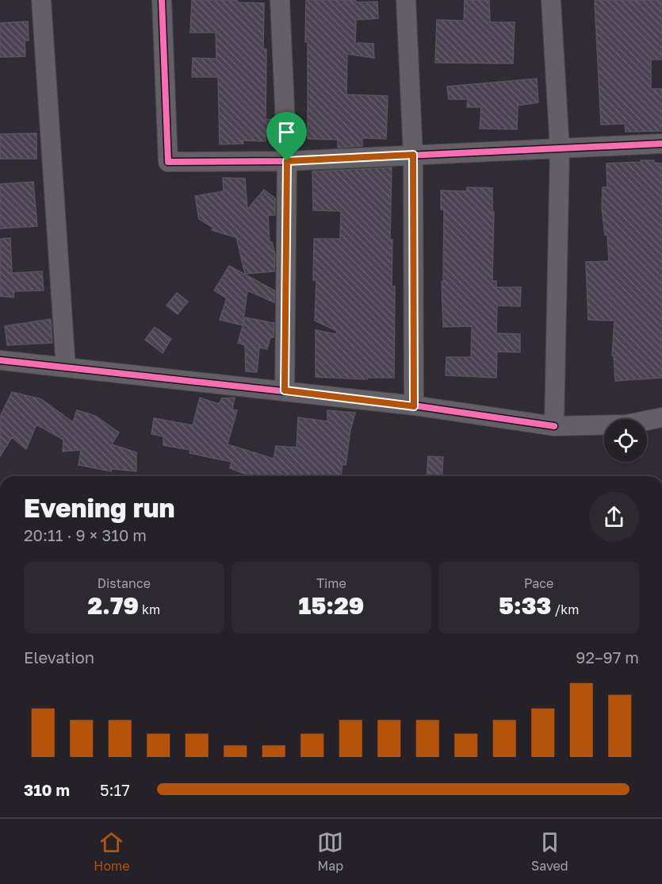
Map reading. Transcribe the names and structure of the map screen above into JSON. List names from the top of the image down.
{
  "page": {
    "heading": ["Evening run", "20:11 · 9 × 310 m"],
    "stats": [
      ["Distance", "2.79 km"],
      ["Time", "15:29"],
      ["Pace", "5:33 /km"]
    ],
    "chart": ["Elevation", "92–97 m"],
    "list": [
      {
        "name": "310 m",
        "note": "5:17"
      }
    ],
    "tabs": ["Home", "Map", "Saved"]
  }
}
